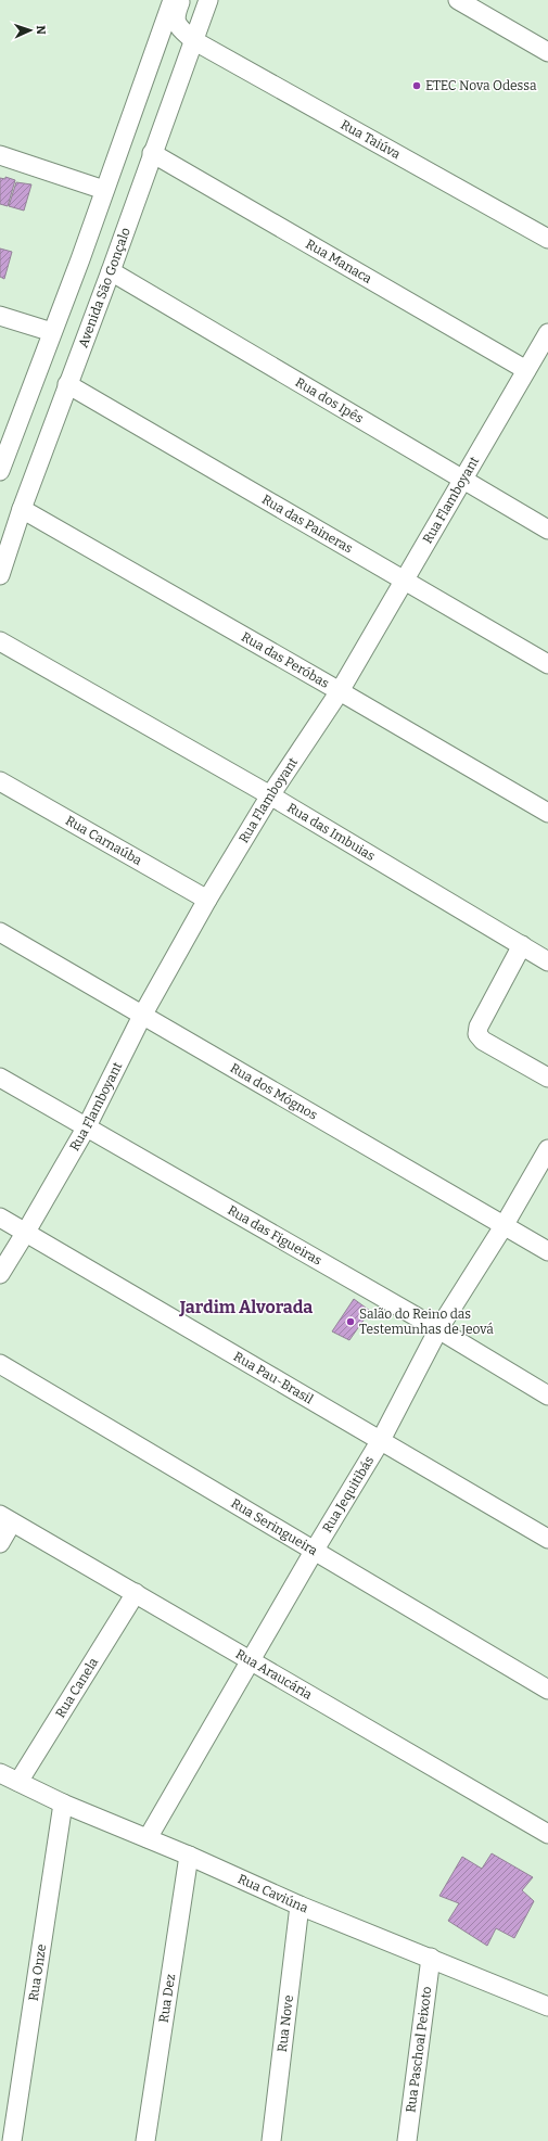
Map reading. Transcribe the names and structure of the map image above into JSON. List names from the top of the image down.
{
  "streets": {
    "street": [
      "Rua Taiúva",
      "Rua Manaca",
      "Avenida São Gonçalo",
      "Rua dos Ipês",
      "Rua Flamboyant",
      "Rua das Paineras",
      "Rua das Peróbas",
      "Rua das Imbuias",
      "Rua Carnaúba",
      "Rua dos Mógnos",
      "Rua das Figueiras",
      "Rua Pau-Brasil",
      "Rua Jequitibás",
      "Rua Seringueira",
      "Rua Araucária",
      "Rua Canela",
      "Rua Caviúna",
      "Rua Onze",
      "Rua Dez",
      "Rua Nove",
      "Rua Paschoal Peixoto"
    ]
  },
  "crossings": [
    ["Rua Taiúva", "Avenida São Gonçalo"],
    ["Rua Manaca", "Avenida São Gonçalo"],
    ["Rua Manaca", "Rua Flamboyant"],
    ["Avenida São Gonçalo", "Rua dos Ipês"],
    ["Avenida São Gonçalo", "Rua das Paineras"],
    ["Avenida São Gonçalo", "Rua das Peróbas"],
    ["Rua dos Ipês", "Rua Flamboyant"],
    ["Rua Flamboyant", "Rua das Paineras"],
    ["Rua Flamboyant", "Rua das Peróbas"],
    ["Rua Flamboyant", "Rua das Imbuias"],
    ["Rua Flamboyant", "Rua Carnaúba"],
    ["Rua Flamboyant", "Rua dos Mógnos"],
    ["Rua Flamboyant", "Rua das Figueiras"],
    ["Rua Flamboyant", "Rua Pau-Brasil"],
    ["Rua dos Mógnos", "Rua Jequitibás"],
    ["Rua das Figueiras", "Rua Jequitibás"],
    ["Rua Pau-Brasil", "Rua Jequitibás"],
    ["Rua Jequitibás", "Rua Seringueira"],
    ["Rua Jequitibás", "Rua Araucária"],
    ["Rua Jequitibás", "Rua Caviúna"],
    ["Rua Araucária", "Rua Canela"],
    ["Rua Canela", "Rua Caviúna"],
    ["Rua Caviúna", "Rua Onze"],
    ["Rua Caviúna", "Rua Dez"],
    ["Rua Caviúna", "Rua Nove"],
    ["Rua Caviúna", "Rua Paschoal Peixoto"]
  ],
  "districts": ["Jardim Alvorada"],
  "places": ["ETEC Nova Odessa", "Salão do Reino das Testemunhas de Jeová"],
  "north": "right"
}
